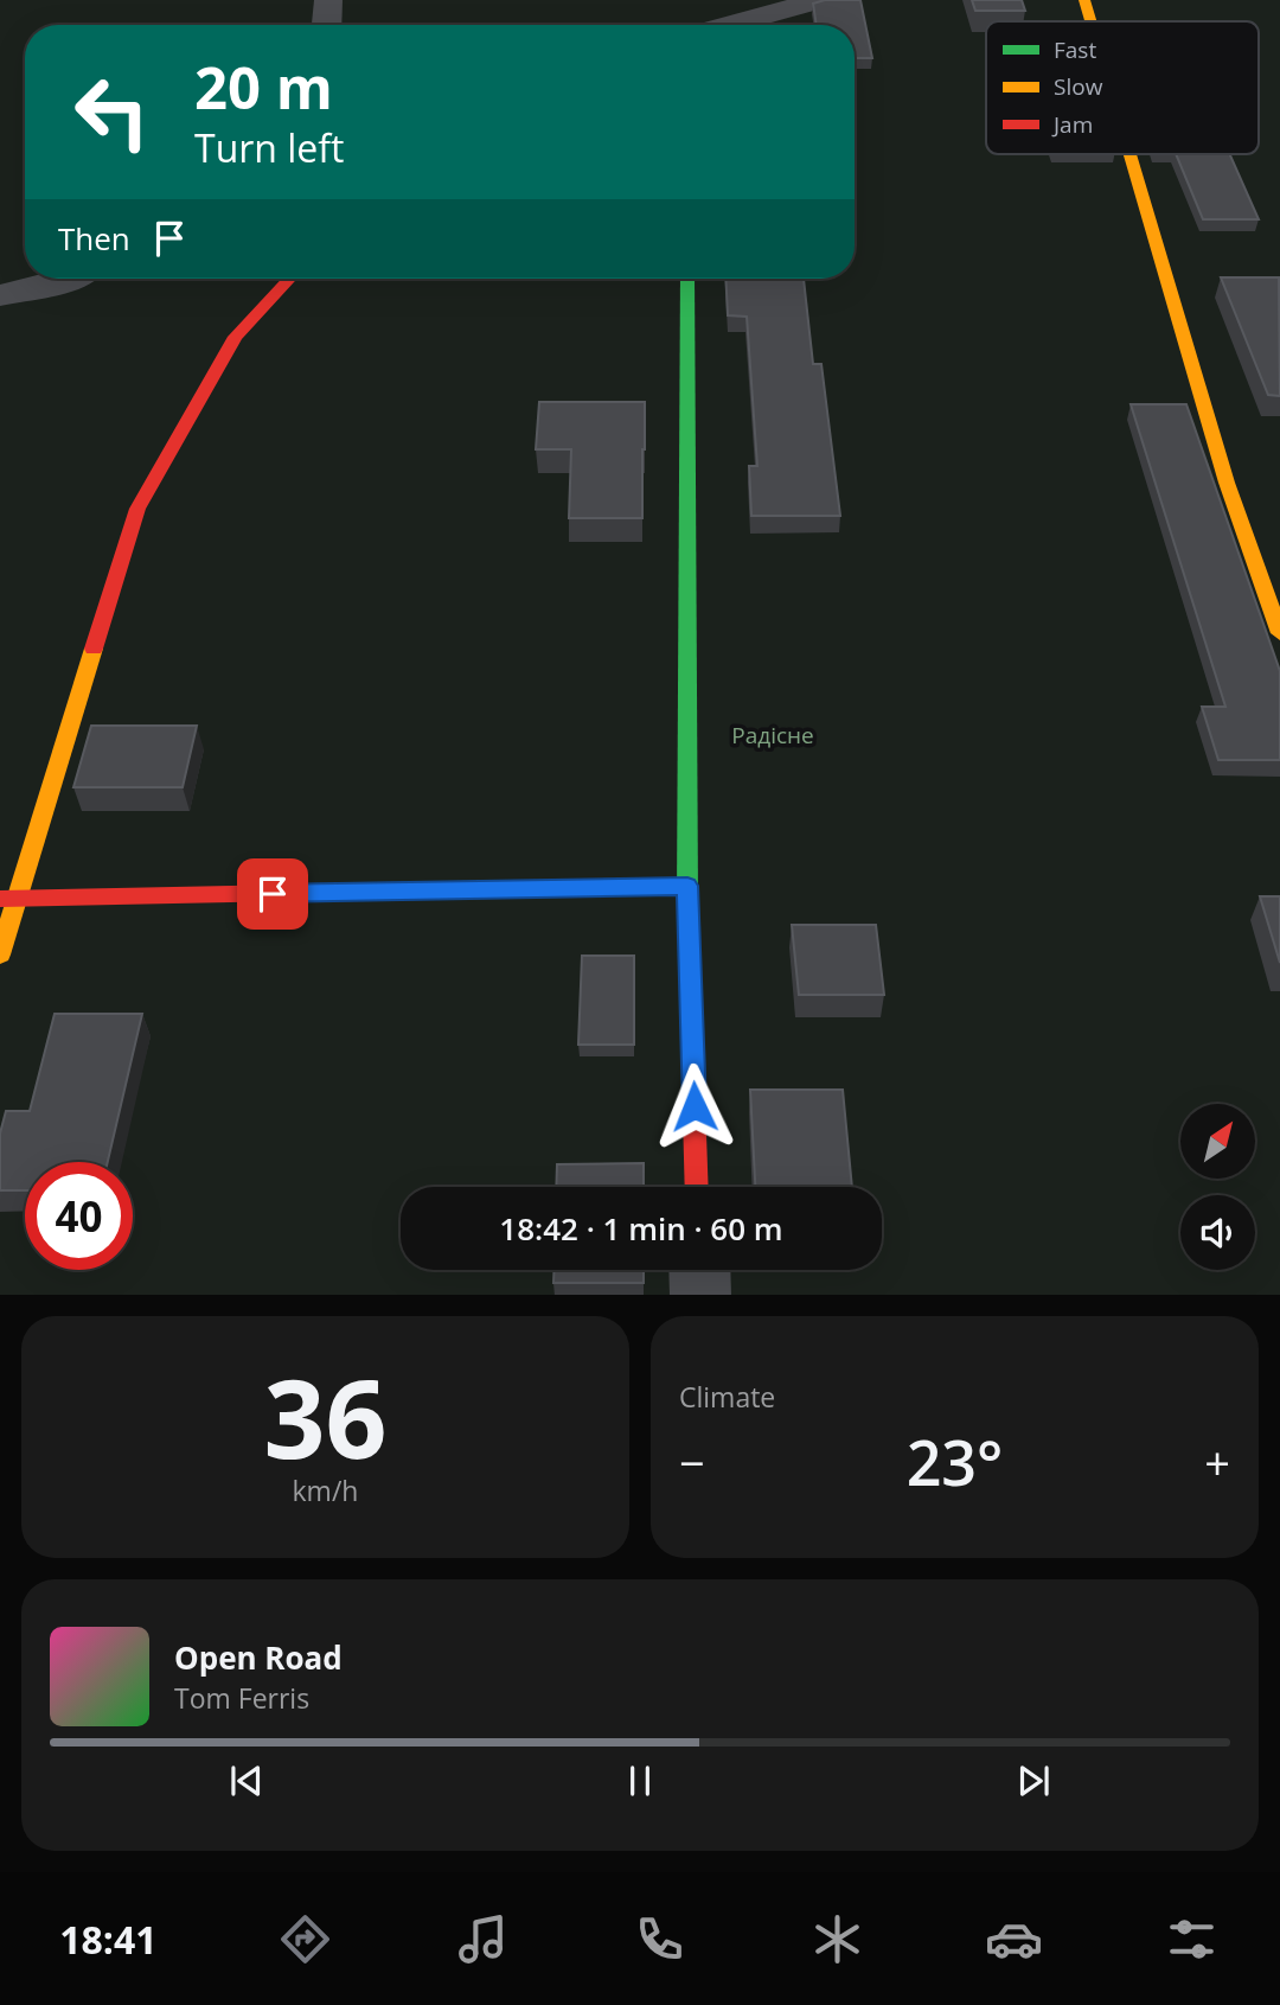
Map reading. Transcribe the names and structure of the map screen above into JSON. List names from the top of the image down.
{
  "parks": ["Радісне"],
  "legend": ["Fast", "Slow", "Jam"],
  "north": "top right",
  "page": {
    "turn": ["20 m", "Turn left"],
    "then": "Then",
    "limit": "40",
    "trip": "18:42 · 1 min · 60 m",
    "tile": [
      ["36", "km/h"],
      "Climate"
    ],
    "heat": ["−", "23°", "+"],
    "song": ["Open Road", "Tom Ferris"],
    "tabs": "18:41"
  }
}
